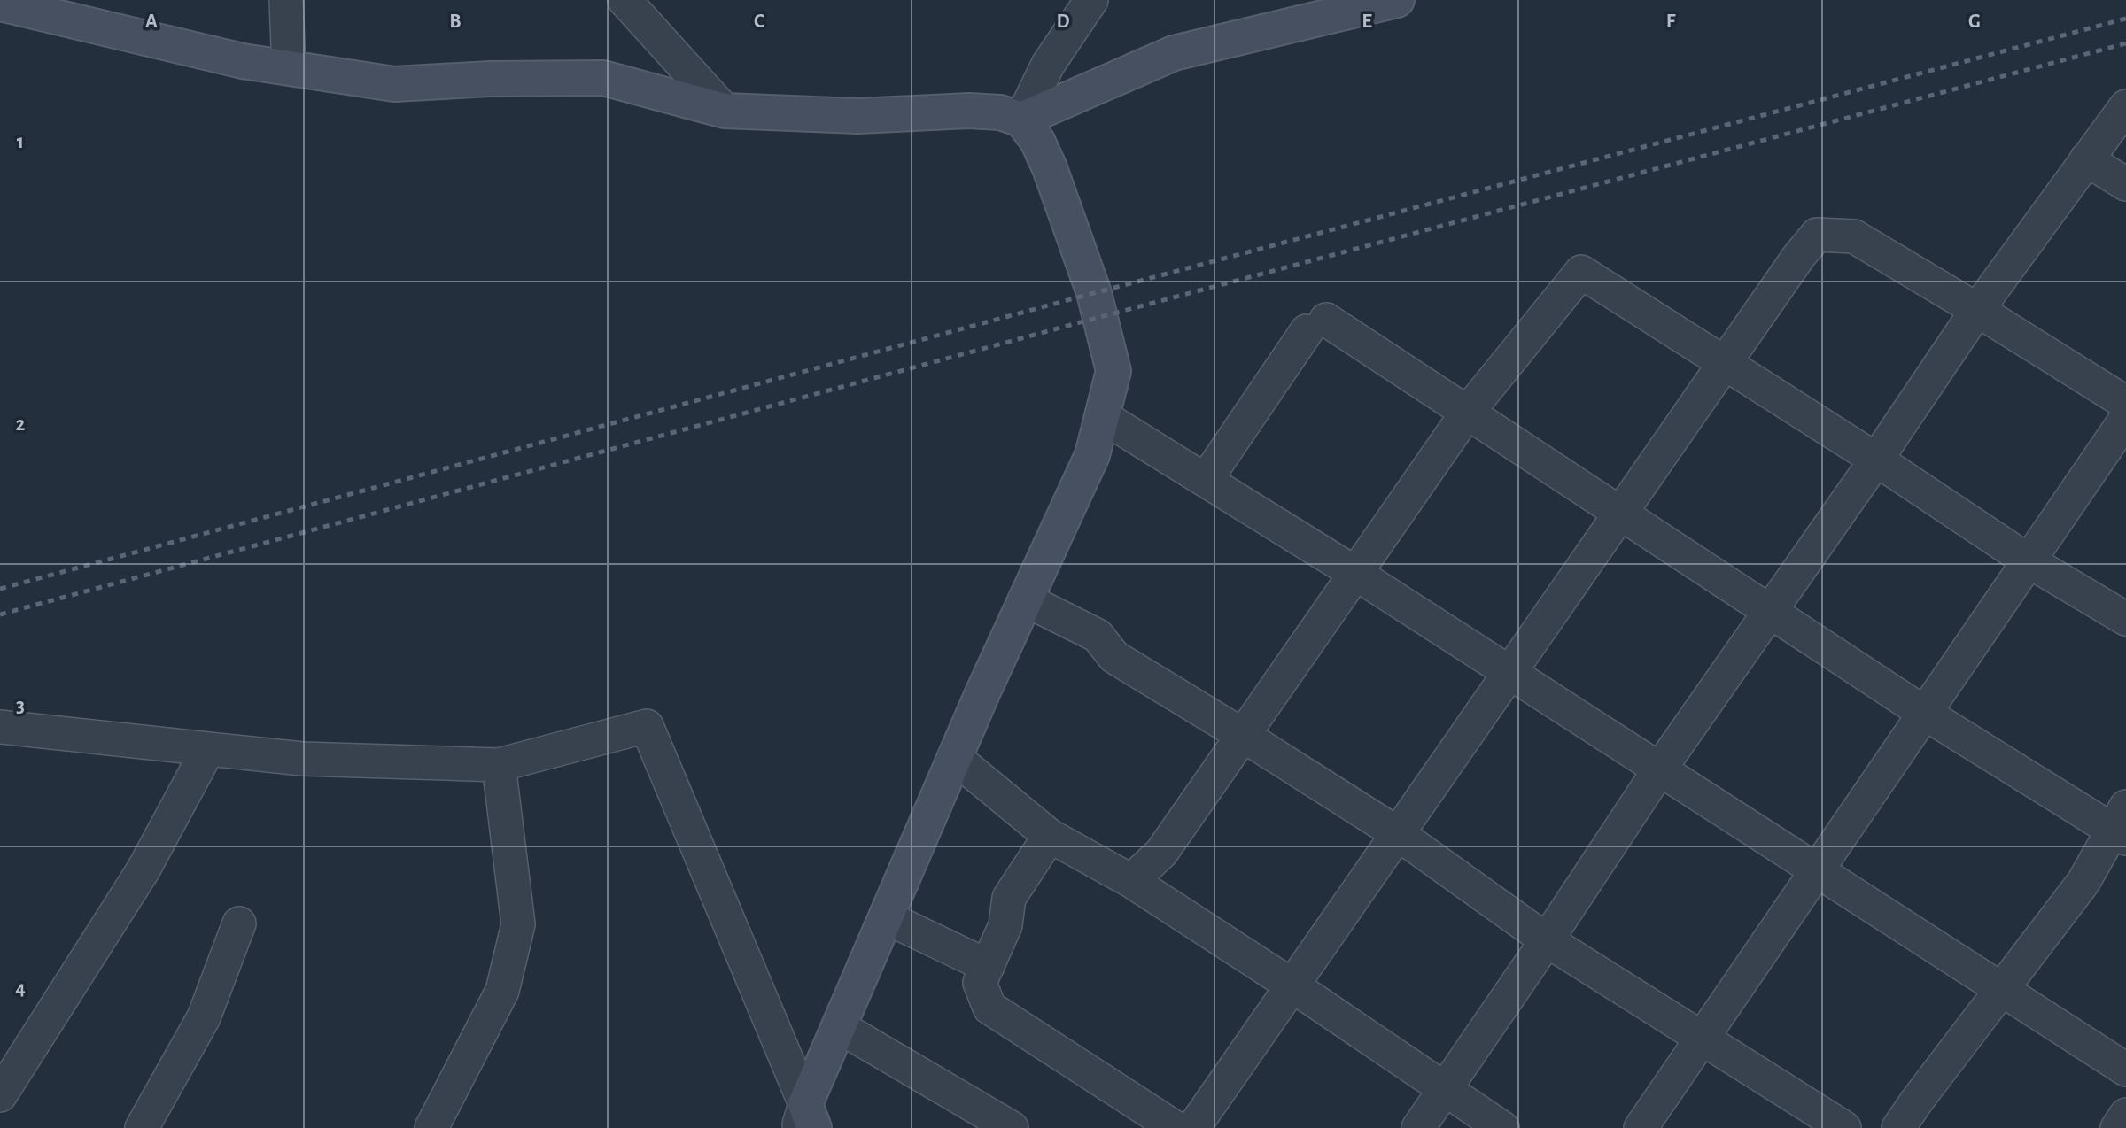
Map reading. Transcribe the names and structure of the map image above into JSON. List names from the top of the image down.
{
  "grid": {
    "columns": [
      "A",
      "B",
      "C",
      "D",
      "E",
      "F",
      "G"
    ],
    "rows": [
      "1",
      "2",
      "3",
      "4"
    ]
  }
}
